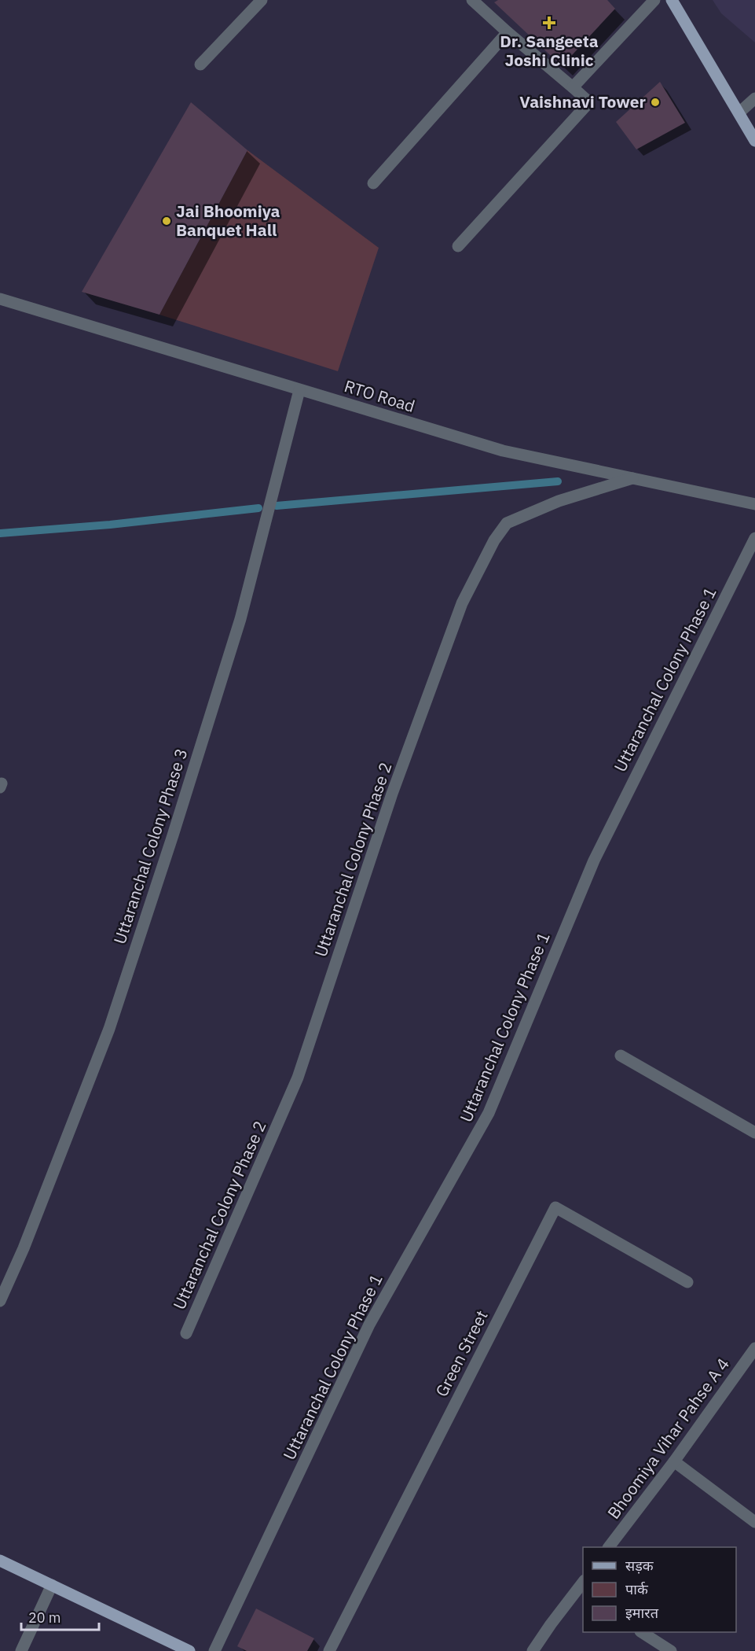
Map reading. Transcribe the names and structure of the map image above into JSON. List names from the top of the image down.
{
  "streets": {
    "street": [
      "RTO Road",
      "Uttaranchal Colony Phase 1",
      "Uttaranchal Colony Phase 3",
      "Uttaranchal Colony Phase 2",
      "Green Street",
      "Bhoomiya Vihar Pahse A 4"
    ]
  },
  "crossings": [
    ["RTO Road", "Uttaranchal Colony Phase 3"],
    ["RTO Road", "Uttaranchal Colony Phase 2"]
  ],
  "places": {
    "health": ["Dr. Sangeeta Joshi Clinic"],
    "other": ["Vaishnavi Tower", "Jai Bhoomiya Banquet Hall"]
  },
  "legend": ["सड़क", "पार्क", "इमारत"],
  "scale_bar": "20 m"
}
